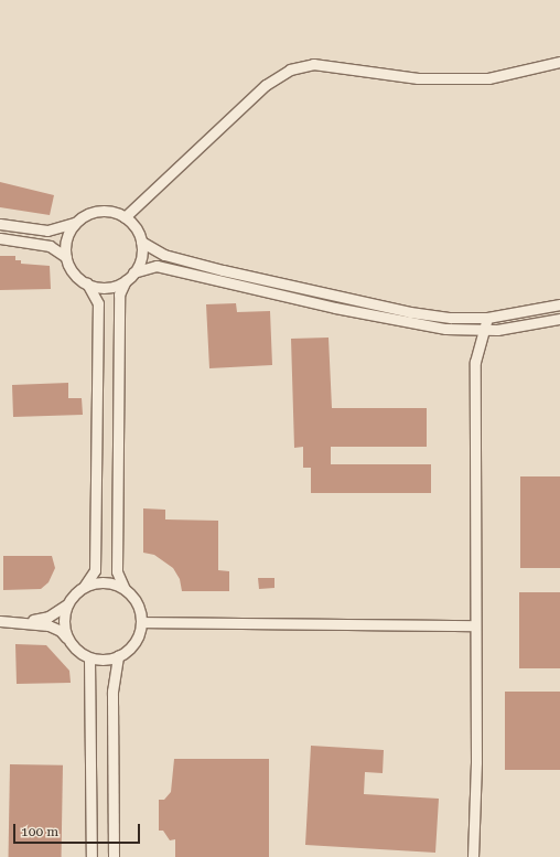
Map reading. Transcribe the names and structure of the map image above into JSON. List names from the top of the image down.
{
  "scale_bar": "100 m"
}
